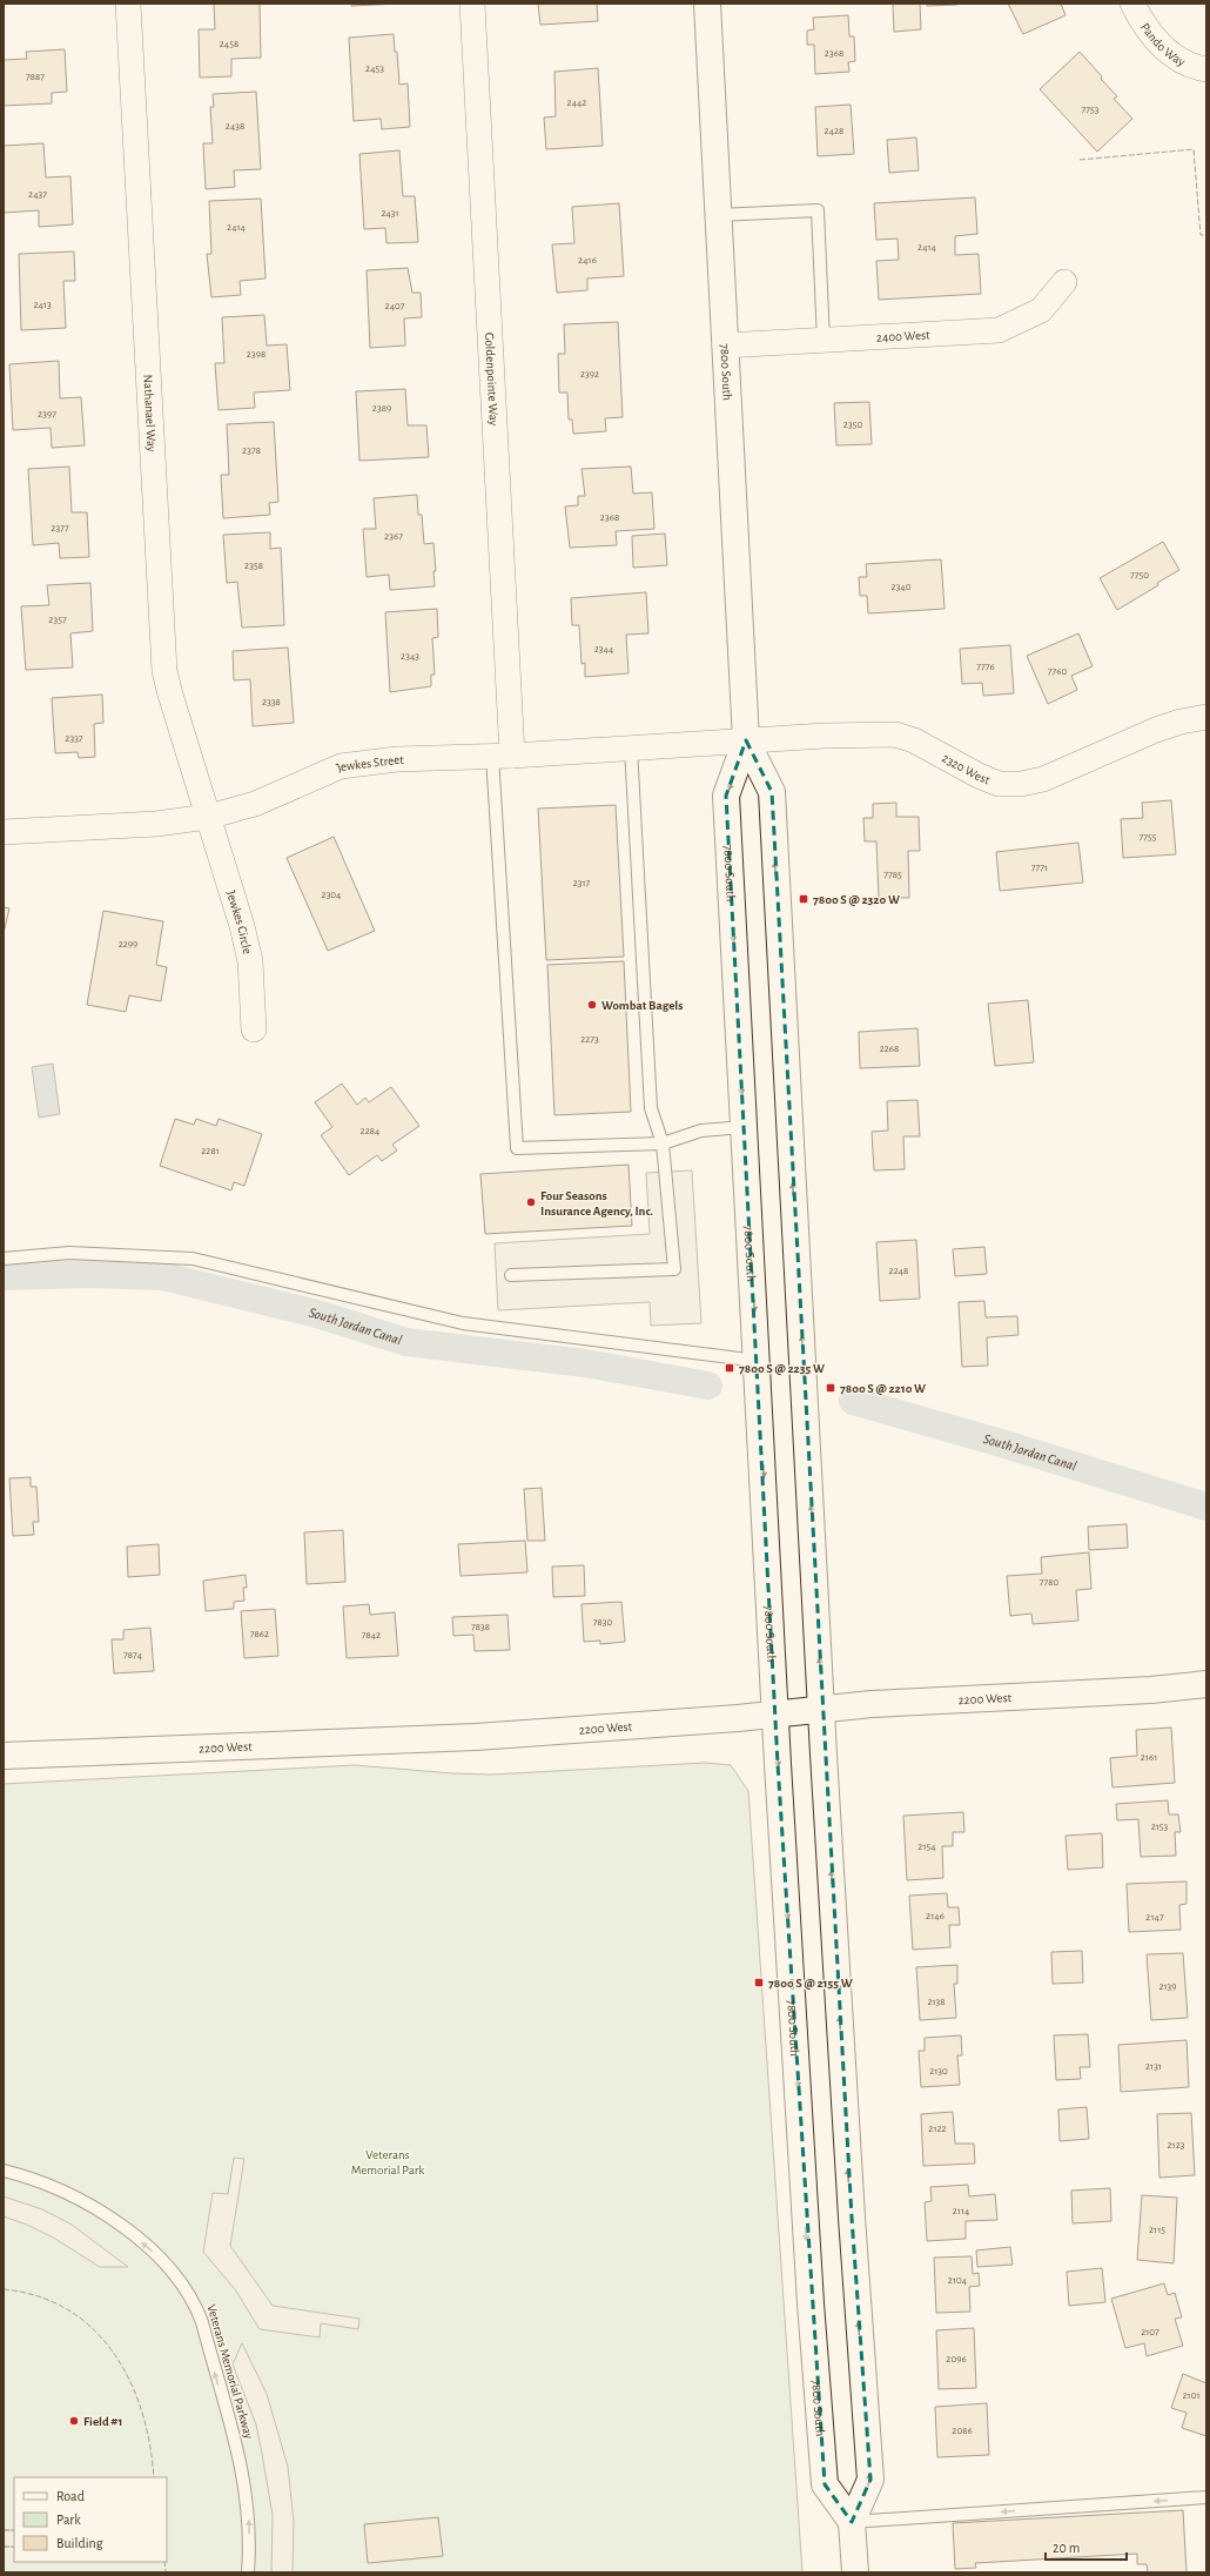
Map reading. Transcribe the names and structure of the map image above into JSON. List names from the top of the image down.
{
  "streets": {
    "main road": ["7800 South", "2200 West"],
    "street": [
      "Pando Way",
      "2400 West",
      "Goldenpointe Way",
      "Nathanael Way",
      "Jewkes Street",
      "2320 West",
      "Jewkes Circle"
    ],
    "lane": ["Veterans Memorial Parkway"]
  },
  "crossings": [
    ["2400 West", "7800 South"],
    ["7800 South", "Jewkes Street"],
    ["7800 South", "2320 West"],
    ["7800 South", "2200 West"],
    ["Goldenpointe Way", "Jewkes Street"],
    ["Nathanael Way", "Jewkes Street"],
    ["Nathanael Way", "Jewkes Circle"],
    ["Jewkes Street", "2320 West"],
    ["Jewkes Street", "Jewkes Circle"]
  ],
  "one_way": ["Veterans Memorial Parkway"],
  "water": ["South Jordan Canal"],
  "parks": ["Veterans Memorial Park"],
  "places": {
    "transit": [
      "7800 S @ 2320 W",
      "7800 S @ 2235 W",
      "7800 S @ 2210 W",
      "7800 S @ 2155 W"
    ],
    "other": ["Wombat Bagels", "Four Seasons Insurance Agency, Inc.", "Field #1"]
  },
  "house_numbers": [
    "2458",
    "2368",
    "2453",
    "7887",
    "2442",
    "7753",
    "2438",
    "2428",
    "2437",
    "2431",
    "2414",
    "2414",
    "2416",
    "2413",
    "2407",
    "2398",
    "2392",
    "2389",
    "2397",
    "2350",
    "2378",
    "2368",
    "2377",
    "2367",
    "2358",
    "7750",
    "2340",
    "2357",
    "2344",
    "2343",
    "7776",
    "7760",
    "2338",
    "2337",
    "7755",
    "7771",
    "7785",
    "2317",
    "2304",
    "2299",
    "2273",
    "2268",
    "2284",
    "2281",
    "2248",
    "7780",
    "7830",
    "7838",
    "7862",
    "7842",
    "7874",
    "2161",
    "2153",
    "2154",
    "2146",
    "2147",
    "2139",
    "2138",
    "2131",
    "2130",
    "2122",
    "2123",
    "2114",
    "2115",
    "2104",
    "2107",
    "2096",
    "2101",
    "2086"
  ],
  "legend": ["Road", "Park", "Building"],
  "scale_bar": "20 m"
}
